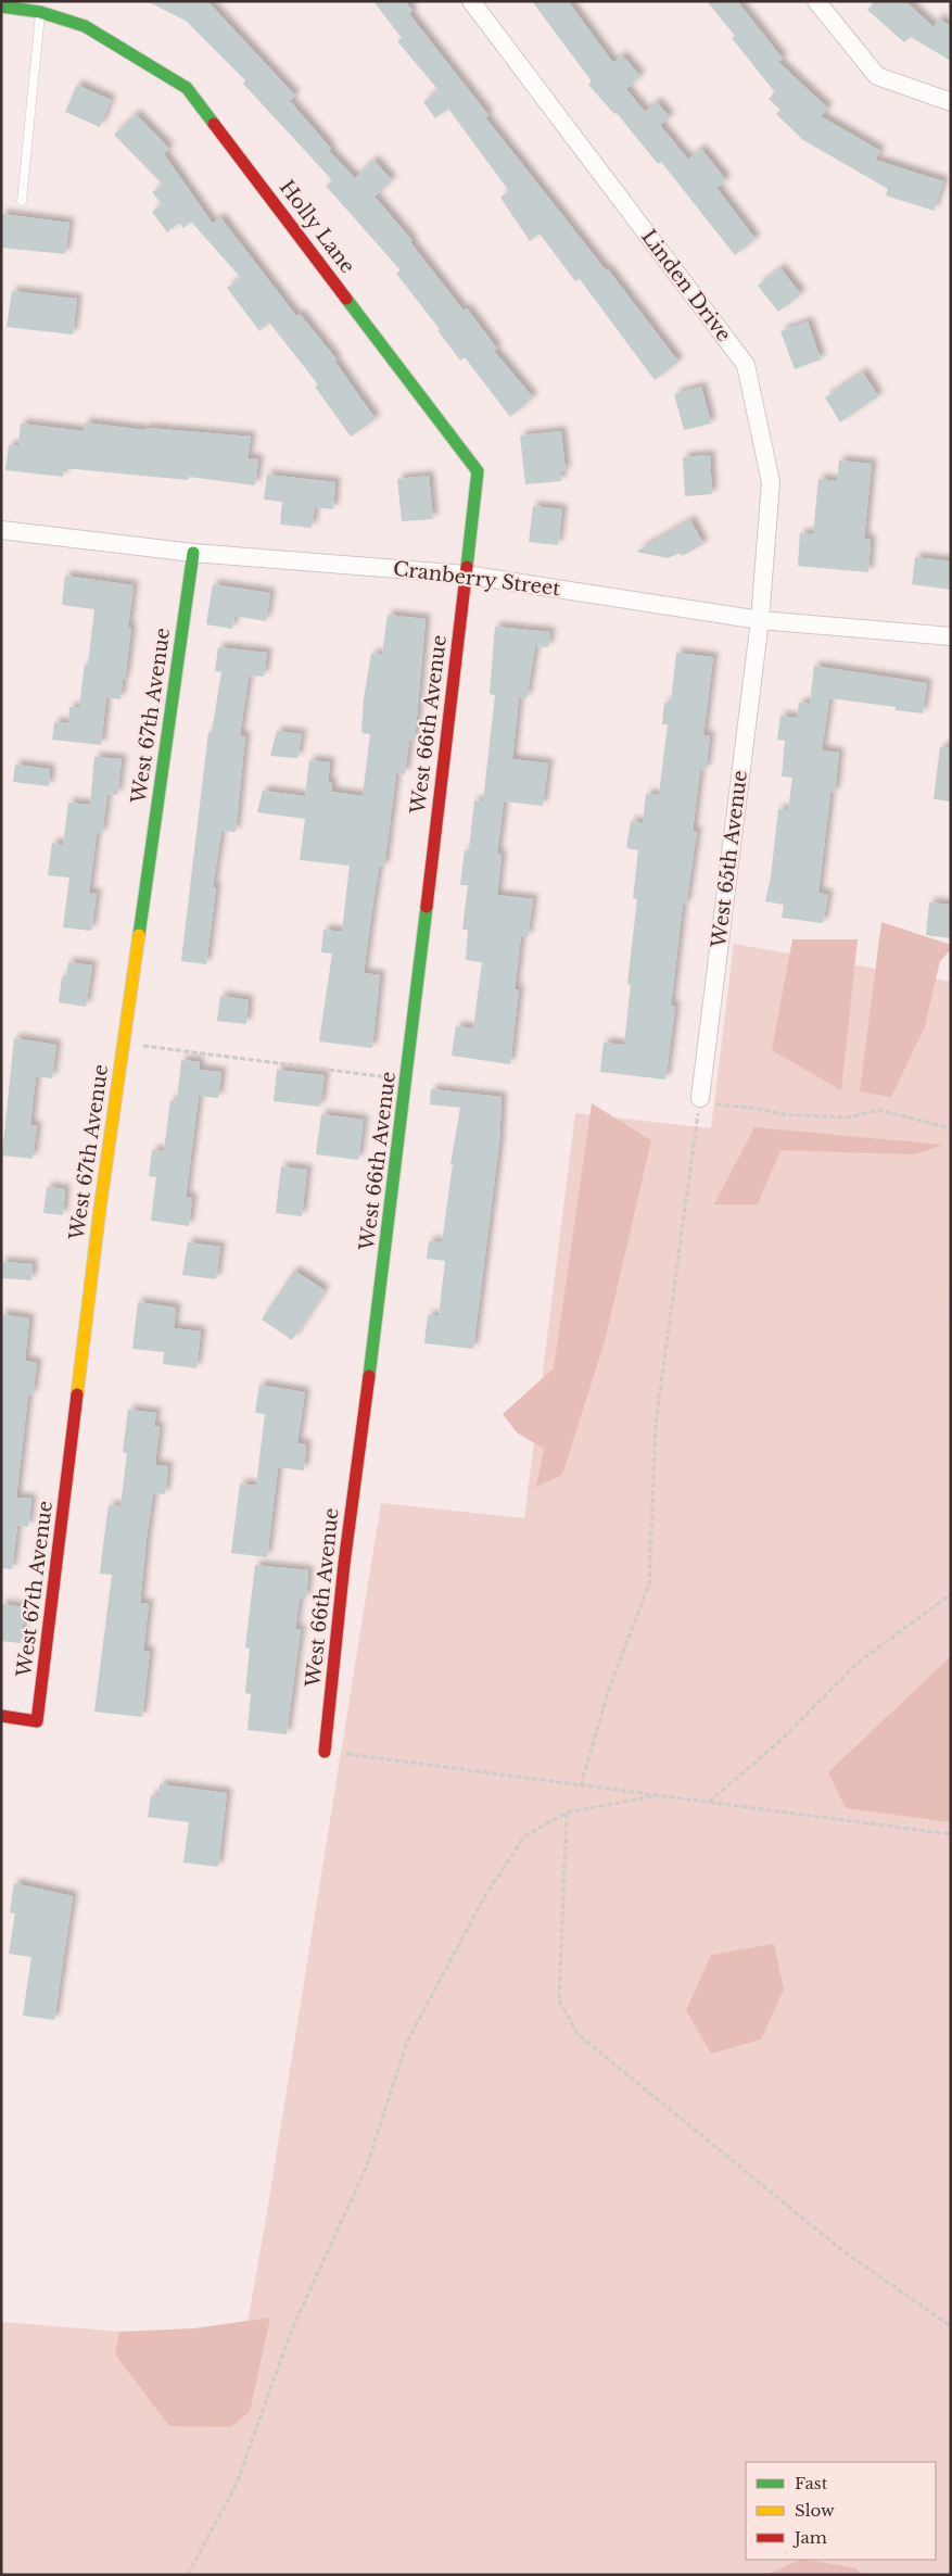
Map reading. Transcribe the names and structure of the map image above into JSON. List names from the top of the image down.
{
  "streets": {
    "street": [
      "Holly Lane",
      "Linden Drive",
      "Cranberry Street",
      "West 67th Avenue",
      "West 66th Avenue",
      "West 65th Avenue"
    ]
  },
  "crossings": [
    ["Holly Lane", "Cranberry Street"],
    ["Holly Lane", "West 66th Avenue"],
    ["Linden Drive", "Cranberry Street"],
    ["Linden Drive", "West 65th Avenue"],
    ["Cranberry Street", "West 67th Avenue"],
    ["Cranberry Street", "West 66th Avenue"],
    ["Cranberry Street", "West 65th Avenue"]
  ],
  "legend": ["Fast", "Slow", "Jam"]
}
